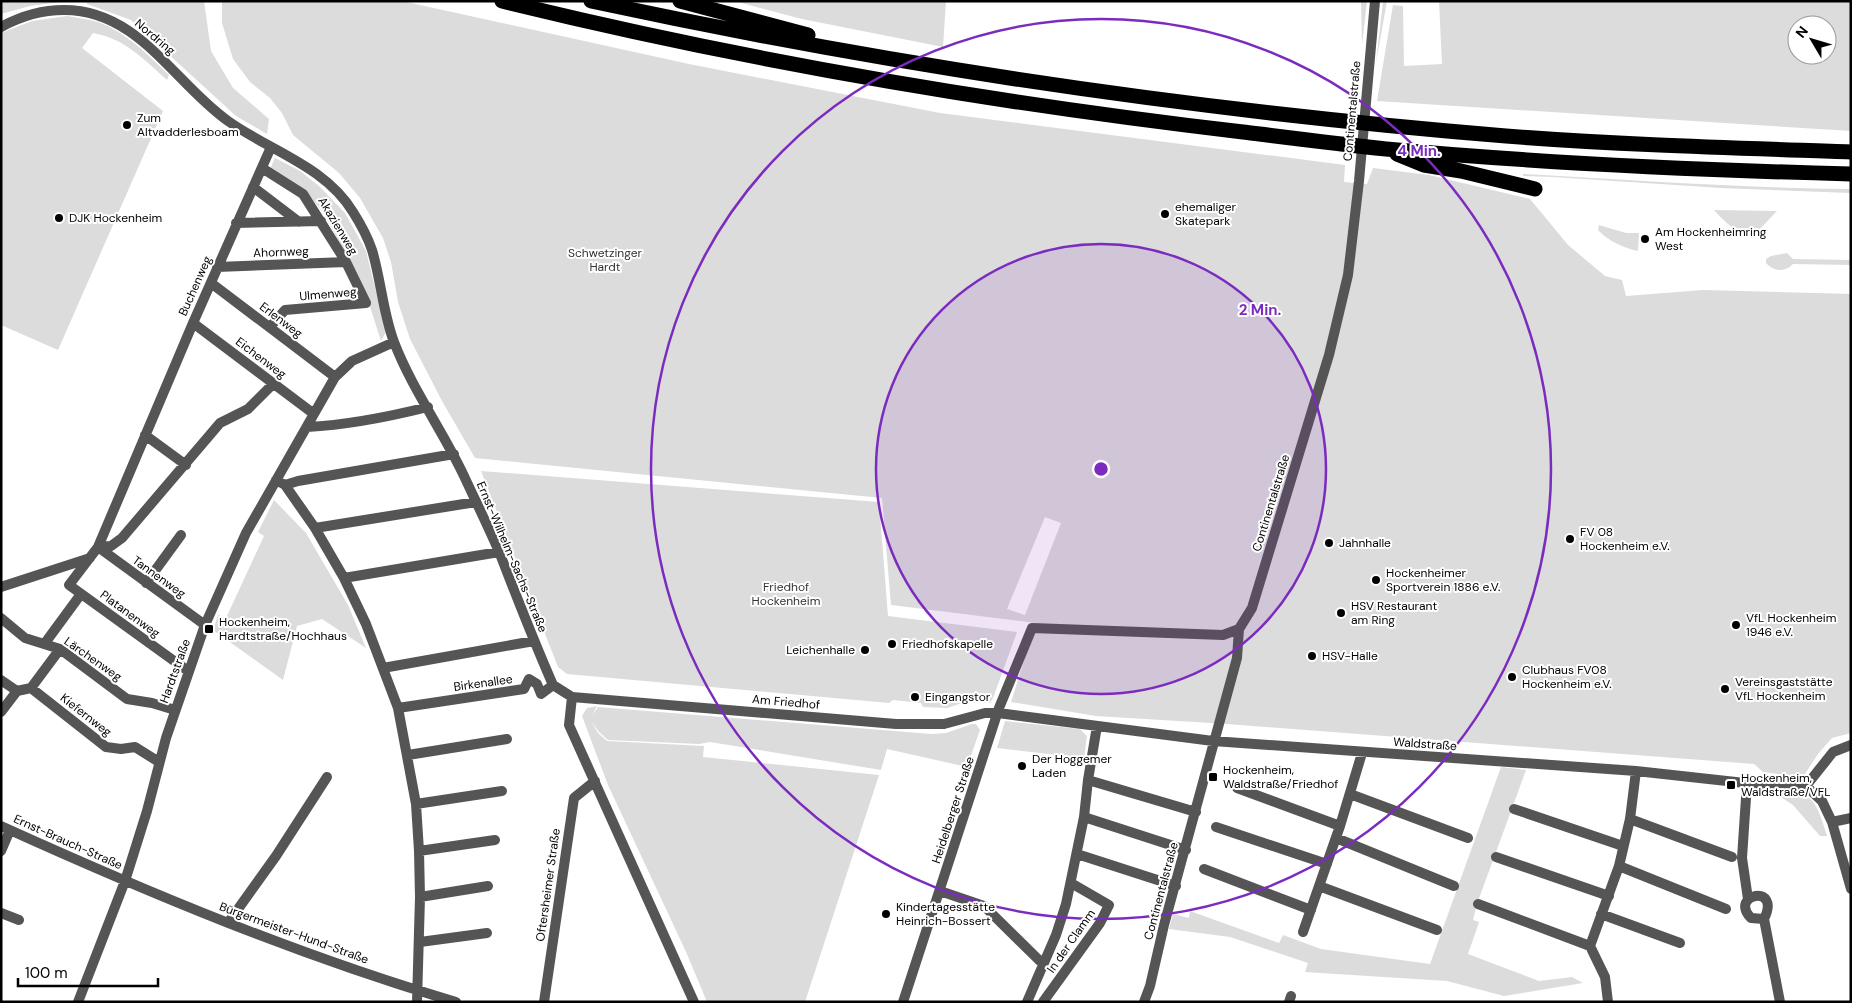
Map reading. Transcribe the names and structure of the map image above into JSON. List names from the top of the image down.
{
  "streets": {
    "street": [
      "Nordring",
      "Continentalstraße",
      "Akazienweg",
      "Ahornweg",
      "Buchenweg",
      "Ulmenweg",
      "Erlenweg",
      "Eichenweg",
      "Ernst-Wilhelm-Sachs-Straße",
      "Tannenweg",
      "Platanenweg",
      "Lärchenweg",
      "Hardtstraße",
      "Birkenallee",
      "Am Friedhof",
      "Kiefernweg",
      "Waldstraße",
      "Heidelberger Straße",
      "Ernst-Brauch-Straße",
      "Oftersheimer Straße",
      "Bürgermeister-Hund-Straße",
      "In der Clamm"
    ]
  },
  "crossings": [
    ["Nordring", "Buchenweg"],
    ["Nordring", "Ernst-Wilhelm-Sachs-Straße"],
    ["Continentalstraße", "Waldstraße"],
    ["Continentalstraße", "Heidelberger Straße"],
    ["Akazienweg", "Ahornweg"],
    ["Akazienweg", "Buchenweg"],
    ["Akazienweg", "Ulmenweg"],
    ["Ahornweg", "Buchenweg"],
    ["Buchenweg", "Erlenweg"],
    ["Buchenweg", "Eichenweg"],
    ["Buchenweg", "Ernst-Wilhelm-Sachs-Straße"],
    ["Buchenweg", "Tannenweg"],
    ["Buchenweg", "Platanenweg"],
    ["Ulmenweg", "Erlenweg"],
    ["Ernst-Wilhelm-Sachs-Straße", "Birkenallee"],
    ["Tannenweg", "Hardtstraße"],
    ["Platanenweg", "Hardtstraße"],
    ["Lärchenweg", "Hardtstraße"],
    ["Hardtstraße", "Kiefernweg"],
    ["Hardtstraße", "Ernst-Brauch-Straße"],
    ["Hardtstraße", "Bürgermeister-Hund-Straße"],
    ["Am Friedhof", "Waldstraße"],
    ["Am Friedhof", "Heidelberger Straße"],
    ["Waldstraße", "Heidelberger Straße"],
    ["Waldstraße", "In der Clamm"],
    ["Heidelberger Straße", "In der Clamm"],
    ["Ernst-Brauch-Straße", "Bürgermeister-Hund-Straße"]
  ],
  "parks": ["Schwetzinger Hardt", "Friedhof Hockenheim"],
  "places": {
    "other": [
      "Zum Altvadderlesboam",
      "ehemaliger Skatepark",
      "DJK Hockenheim",
      "Am Hockenheimring West",
      "FV 08 Hockenheim e.V.",
      "Jahnhalle",
      "Hockenheimer Sportverein 1886 e.V.",
      "HSV Restaurant am Ring",
      "VfL Hockenheim 1946 e.V.",
      "Friedhofskapelle",
      "Leichenhalle",
      "HSV-Halle",
      "Clubhaus FV08 Hockenheim e.V.",
      "Vereinsgaststätte VfL Hockenheim",
      "Eingangstor",
      "Der Hoggemer Laden",
      "Kindertagesstätte Heinrich-Bossert"
    ],
    "transit": ["Hockenheim, Hardtstraße/Hochhaus", "Hockenheim, Waldstraße/Friedhof", "Hockenheim, Waldstraße/VFL"]
  },
  "scale_bar": "100 m",
  "north": "top left",
  "rings": ["4 Min.", "2 Min."]
}
